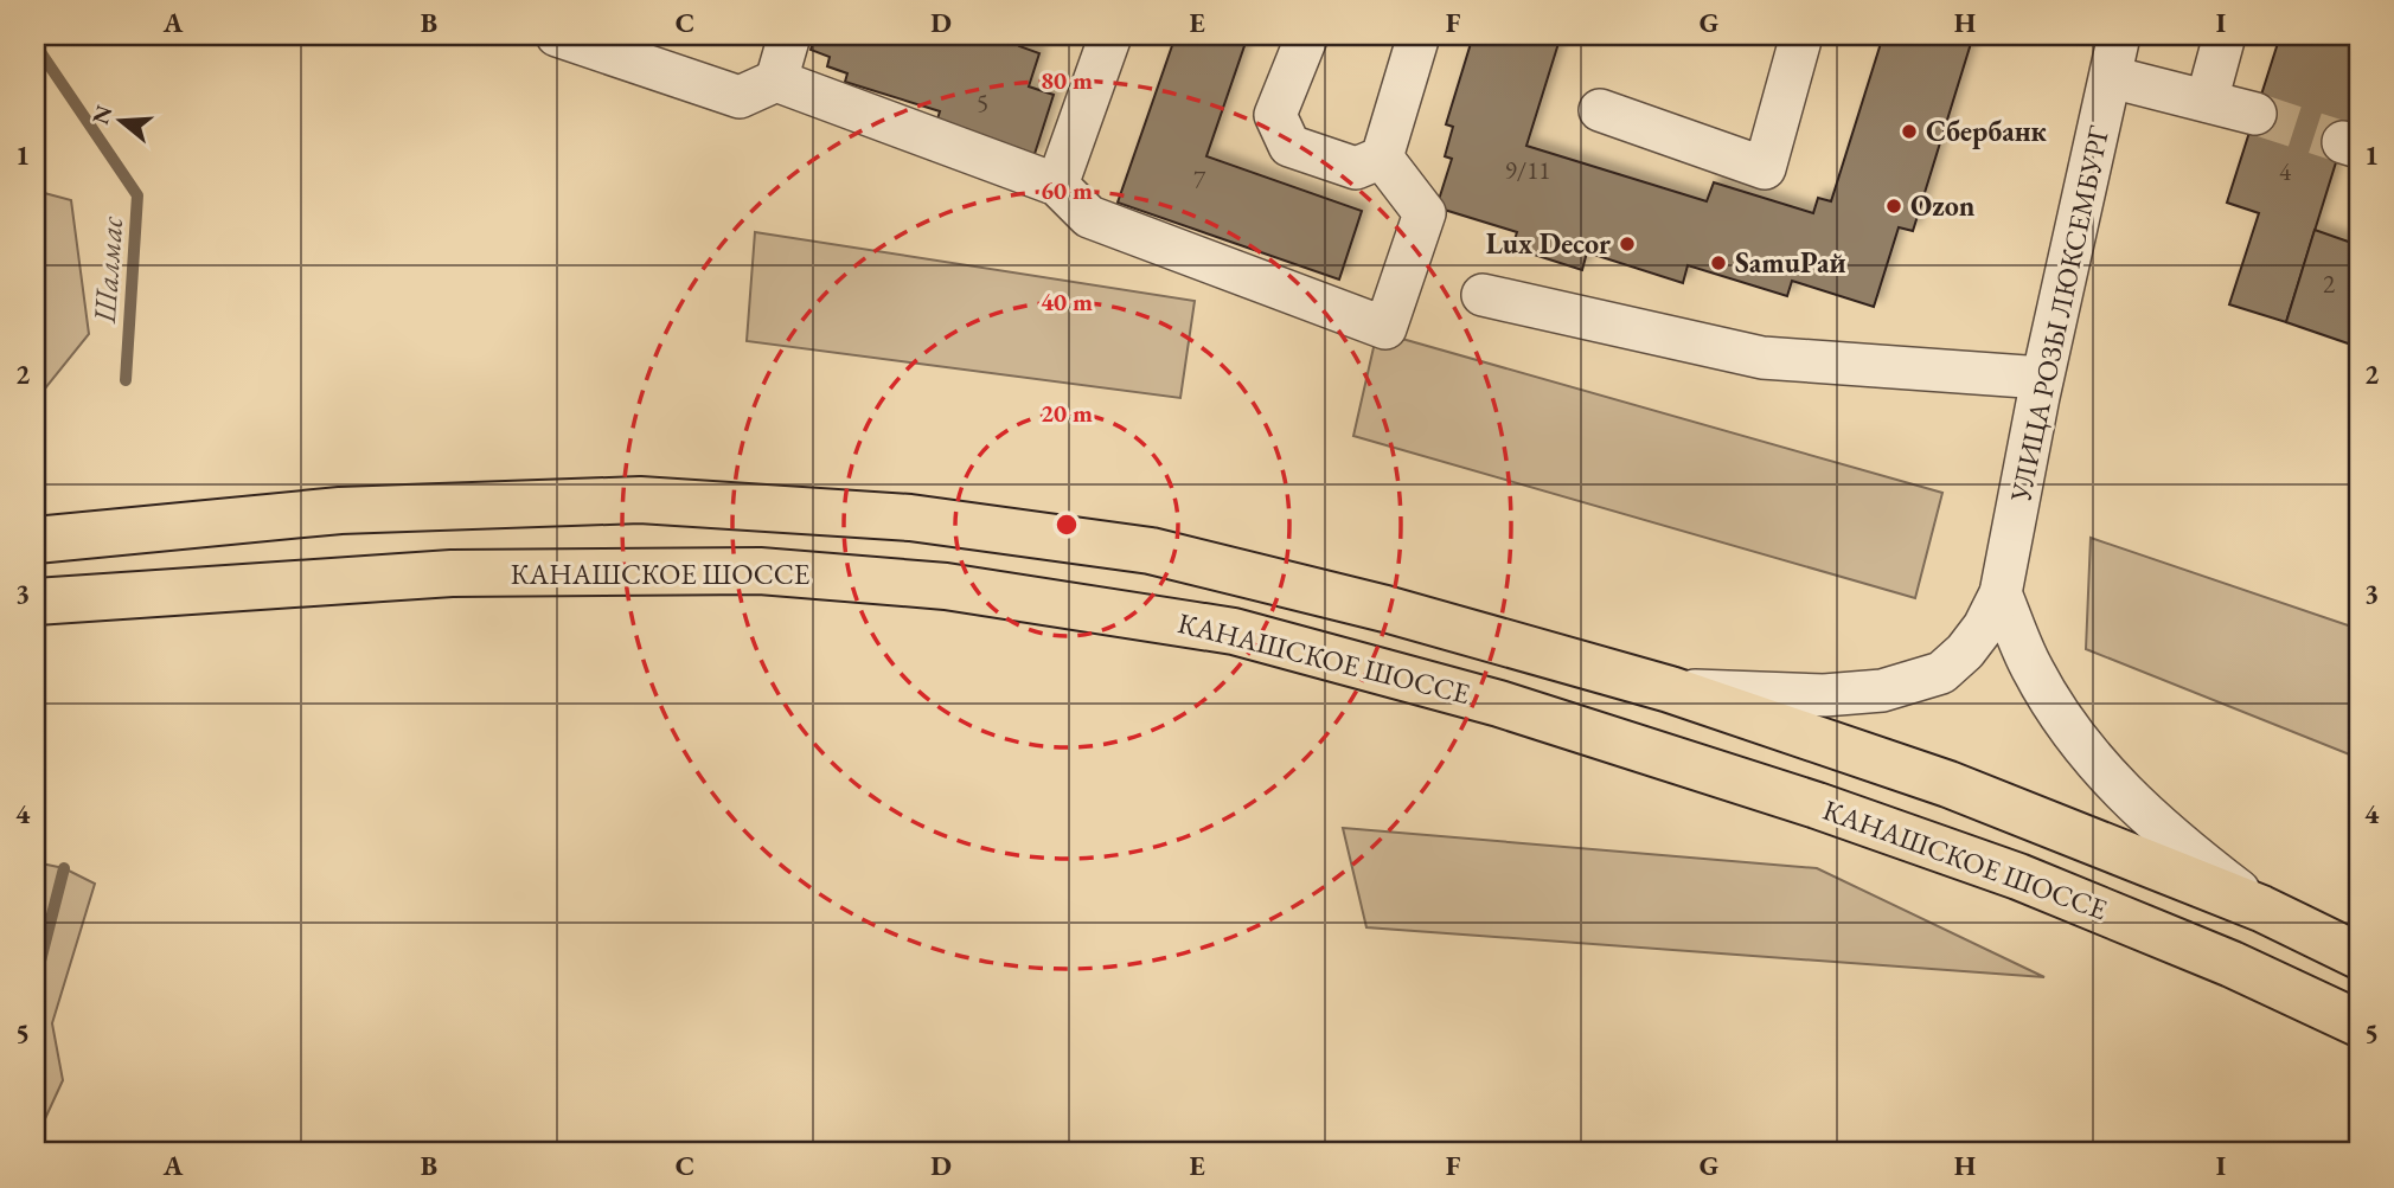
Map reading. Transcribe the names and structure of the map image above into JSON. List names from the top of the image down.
{
  "streets": {
    "main road": ["КАНАШСКОЕ ШОССЕ"],
    "street": ["УЛИЦА РОЗЫ ЛЮКСЕМБУРГ"]
  },
  "water": ["Шалмас"],
  "places": [
    "Сбербанк",
    "Ozon",
    "Lux Decor",
    "SamuРай"
  ],
  "house_numbers": [
    "5",
    "9/11",
    "4",
    "7",
    "2"
  ],
  "north": "left",
  "grid": {
    "columns": [
      "A",
      "B",
      "C",
      "D",
      "E",
      "F",
      "G",
      "H",
      "I"
    ],
    "rows": [
      "1",
      "2",
      "3",
      "4",
      "5"
    ]
  },
  "rings": [
    "80 m",
    "60 m",
    "40 m",
    "20 m"
  ]
}
